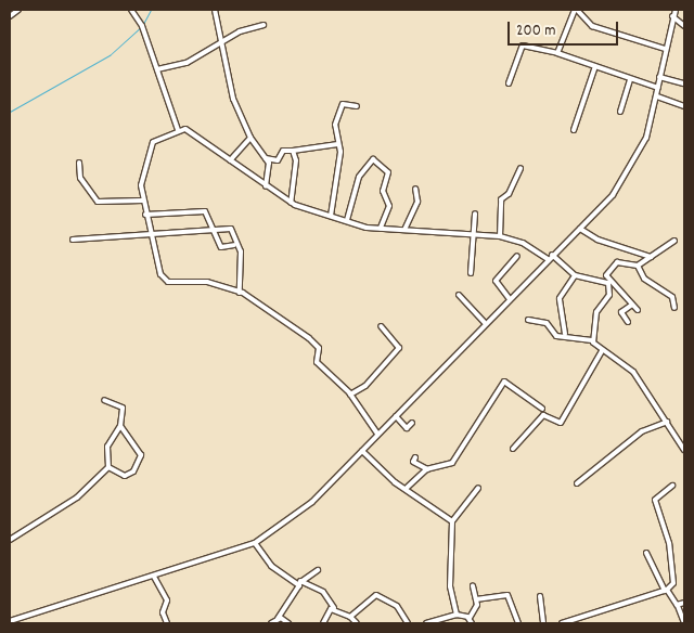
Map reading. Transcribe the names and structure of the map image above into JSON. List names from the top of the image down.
{
  "scale_bar": "200 m"
}
